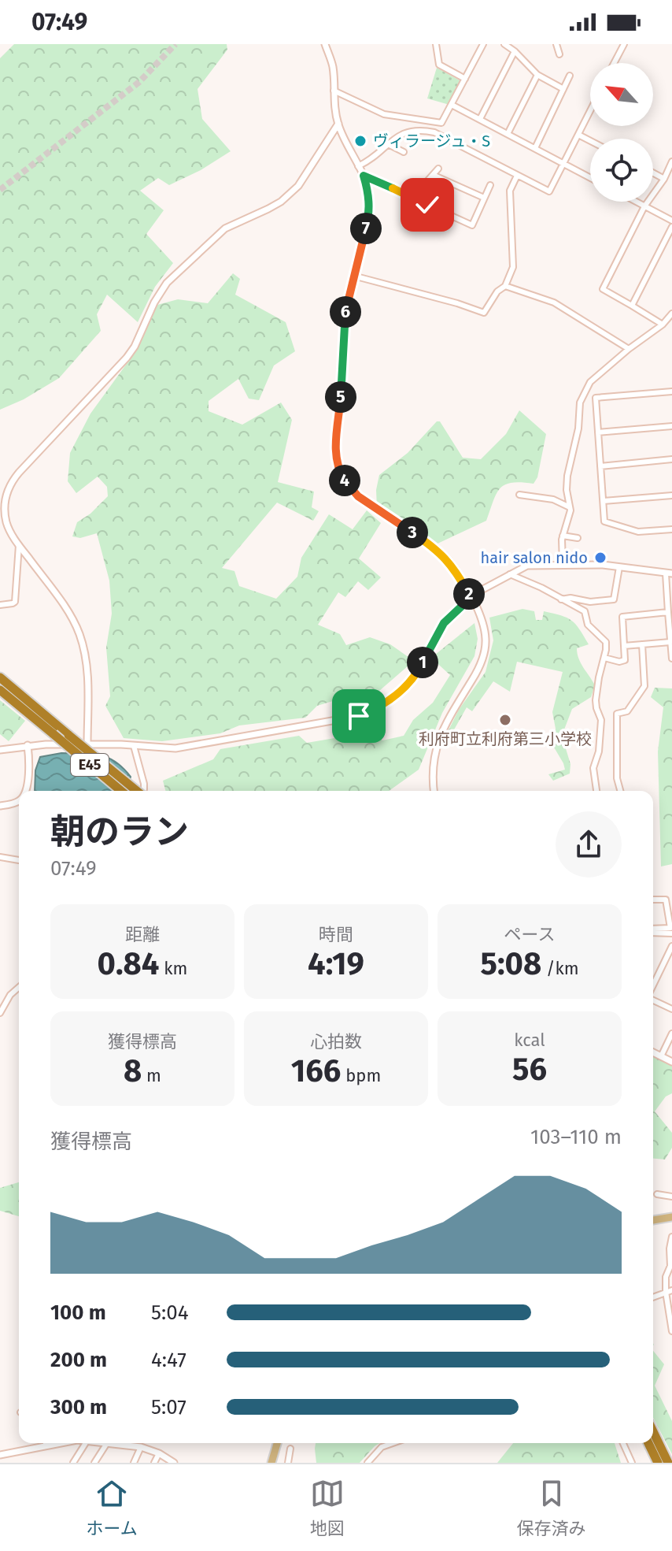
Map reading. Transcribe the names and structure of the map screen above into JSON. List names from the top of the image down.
{
  "streets": {
    "highway": ["E45"]
  },
  "places": ["ヴィラージュ・S", "hair salon nido", "利府町立利府第三小学校"],
  "north": "top left",
  "page": {
    "status": "07:49",
    "pins": [
      "7",
      "6",
      "5",
      "4",
      "3",
      "2",
      "1"
    ],
    "heading": ["朝のラン", "07:49"],
    "stats": [
      ["距離", "0.84 km"],
      ["時間", "4:19"],
      ["ペース", "5:08 /km"],
      ["獲得標高", "8 m"],
      ["心拍数", "166 bpm"],
      ["kcal", "56"]
    ],
    "chart": ["獲得標高", "103–110 m"],
    "list": [
      {
        "name": "100 m",
        "note": "5:04"
      },
      {
        "name": "200 m",
        "note": "4:47"
      },
      {
        "name": "300 m",
        "note": "5:07"
      }
    ],
    "tabs": ["ホーム", "地図", "保存済み"]
  }
}
